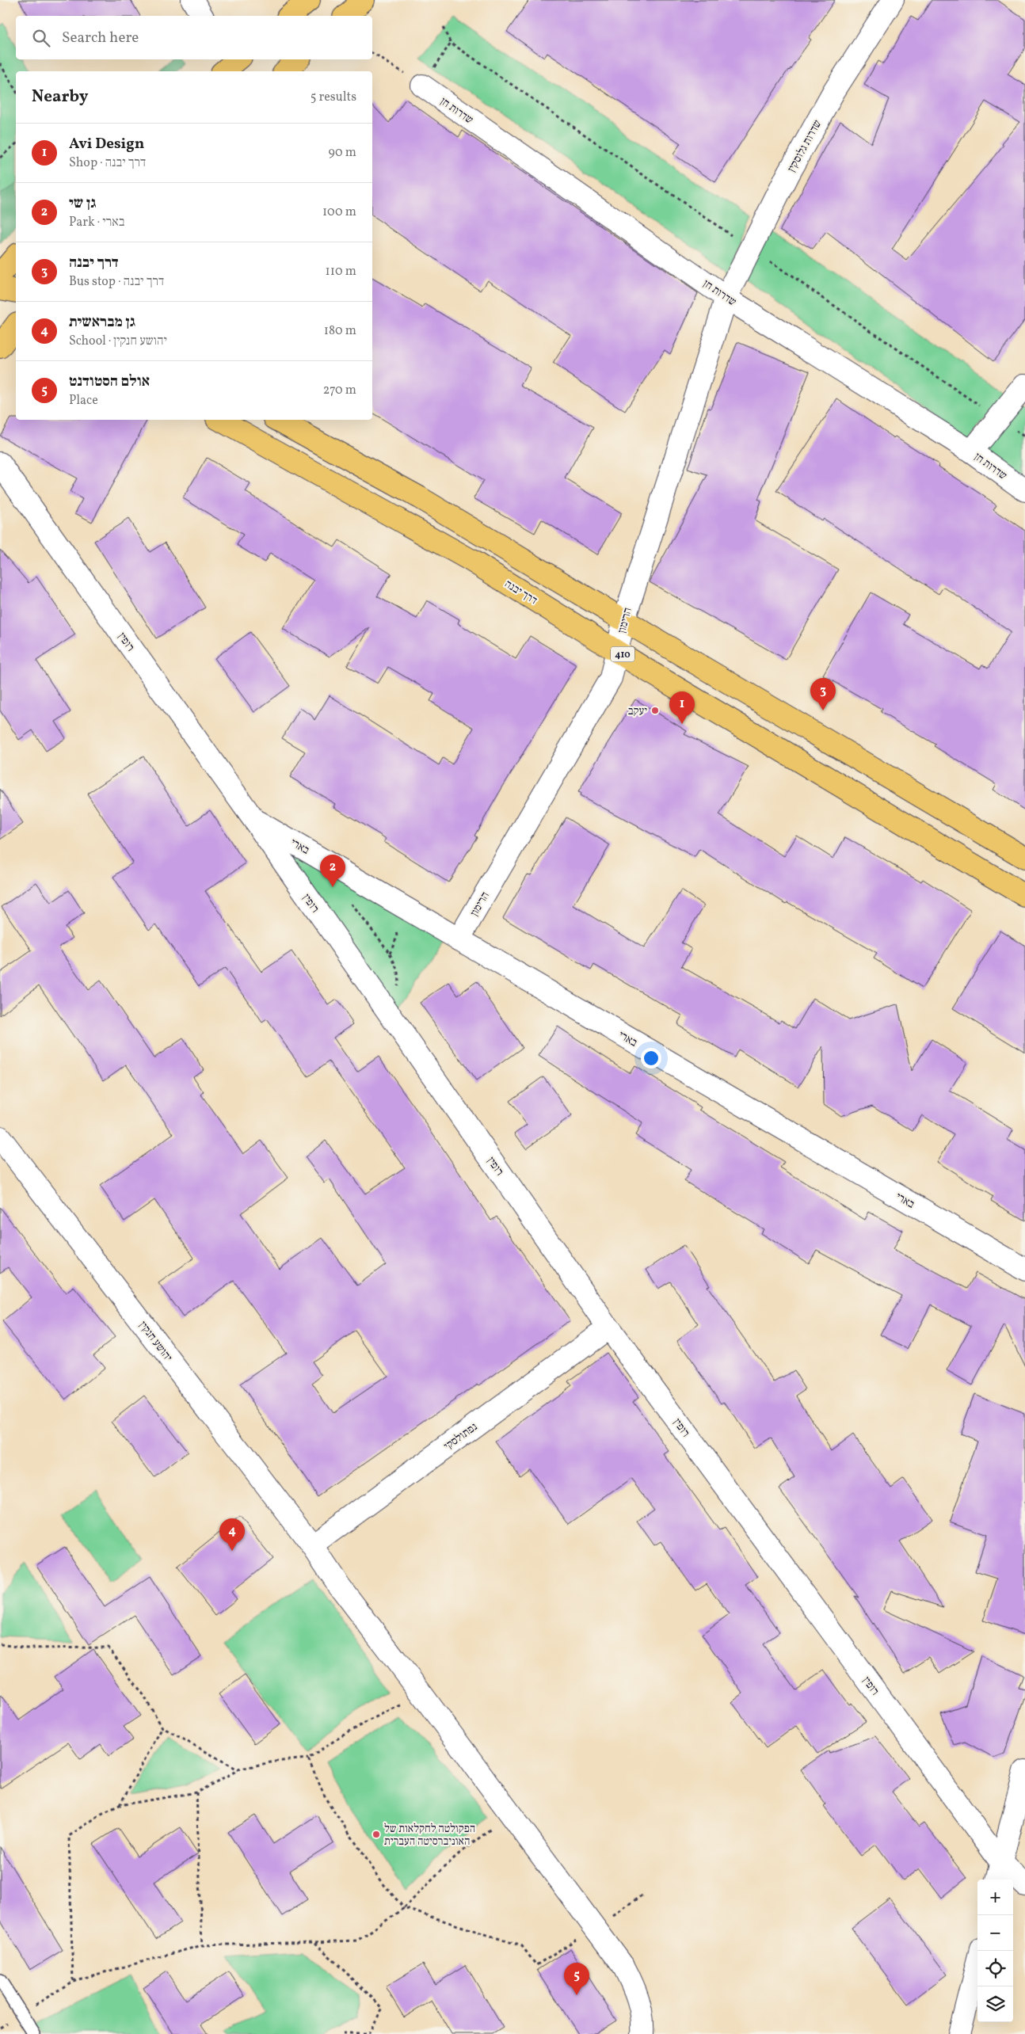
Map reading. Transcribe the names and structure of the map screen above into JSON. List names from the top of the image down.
{
  "streets": {
    "main road": ["דרך יבנה", "410"],
    "street": [
      "שדרות חן",
      "שדרות גלוסקין",
      "הרימון",
      "רופין",
      "בארי",
      "יהושע חנקין",
      "נפתולסקי"
    ]
  },
  "crossings": [
    ["שדרות חן", "שדרות גלוסקין"],
    ["שדרות חן", "הרימון"],
    ["שדרות גלוסקין", "הרימון"],
    ["דרך יבנה", "הרימון"],
    ["הרימון", "בארי"],
    ["רופין", "בארי"],
    ["רופין", "נפתולסקי"],
    ["יהושע חנקין", "נפתולסקי"]
  ],
  "places": ["יעקב", "הפקולטה לחקלאות של האוניברסיטה העברית"],
  "page": {
    "search": "Search here",
    "heading": ["Nearby", "5 results"],
    "list": [
      {
        "mark": "1",
        "name": "Avi Design",
        "note": "Shop · דרך יבנה",
        "value": "90 m"
      },
      {
        "mark": "2",
        "name": "גן שי",
        "note": "Park · בארי",
        "value": "100 m"
      },
      {
        "mark": "3",
        "name": "דרך יבנה",
        "note": "Bus stop · דרך יבנה",
        "value": "110 m"
      },
      {
        "mark": "4",
        "name": "גן מבראשית",
        "note": "School · יהושע חנקין",
        "value": "180 m"
      },
      {
        "mark": "5",
        "name": "אולם הסטודנט",
        "note": "Place",
        "value": "270 m"
      }
    ],
    "pins": [
      "3",
      "1",
      "2",
      "4",
      "5"
    ],
    "map_buttons": ["+", "−"]
  }
}
